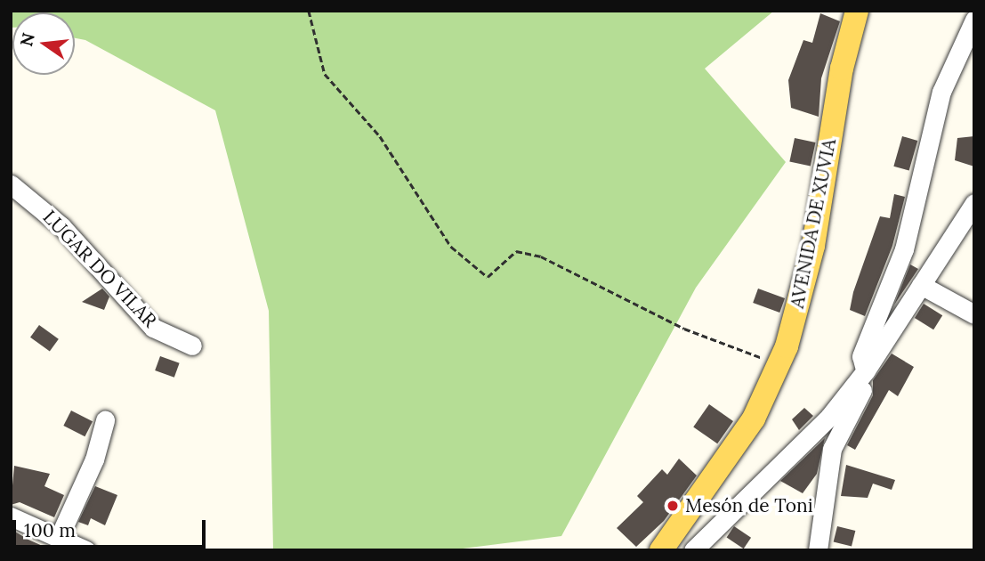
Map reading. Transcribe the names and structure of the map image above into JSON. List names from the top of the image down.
{
  "streets": {
    "main road": ["AVENIDA DE XUVIA"],
    "street": ["LUGAR DO VILAR"]
  },
  "places": ["Mesón de Toni"],
  "scale_bar": "100 m",
  "north": "left"
}
